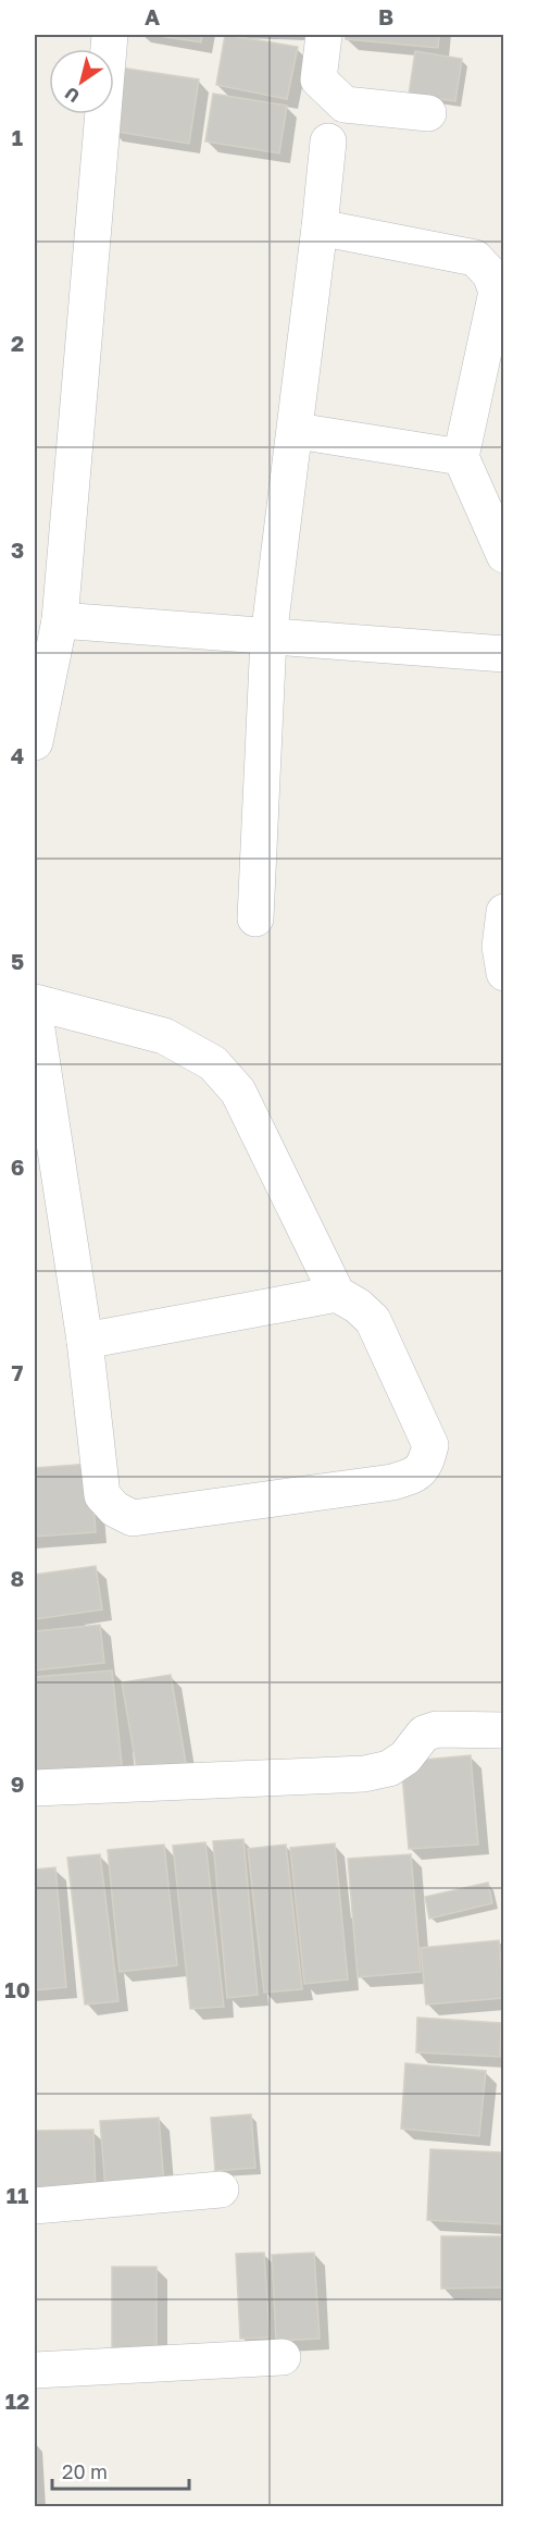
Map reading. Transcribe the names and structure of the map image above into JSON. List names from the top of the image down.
{
  "scale_bar": "20 m",
  "north": "bottom left",
  "grid": {
    "columns": ["A", "B"],
    "rows": [
      "1",
      "2",
      "3",
      "4",
      "5",
      "6",
      "7",
      "8",
      "9",
      "10",
      "11",
      "12"
    ]
  }
}
